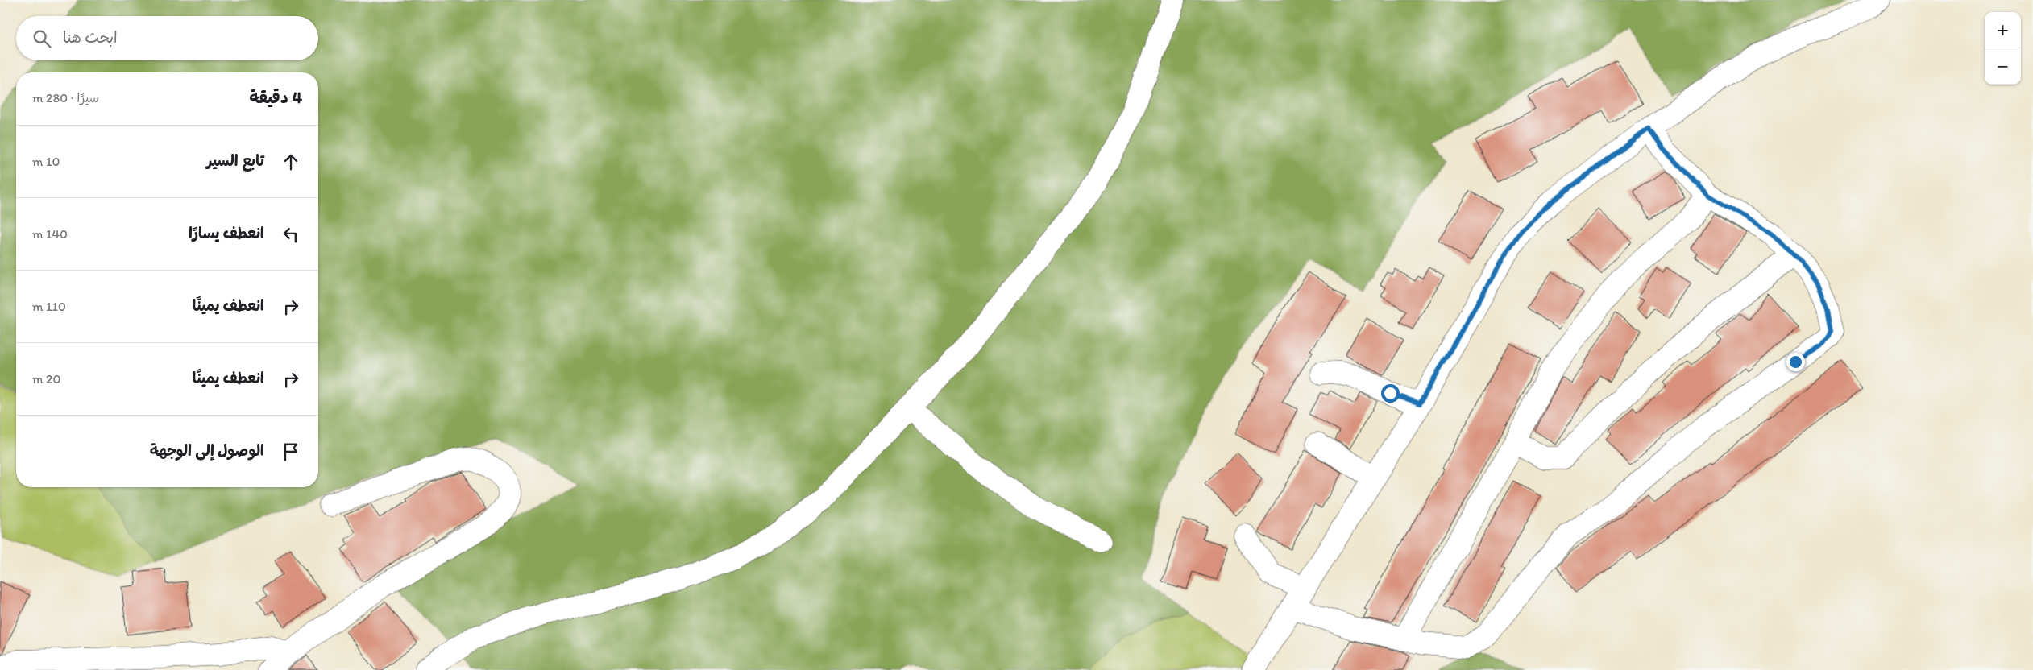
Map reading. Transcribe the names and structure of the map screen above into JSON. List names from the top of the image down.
{
  "page": {
    "map_buttons": ["+", "−"],
    "search": "ابحث هنا",
    "heading": ["4 دقيقة", "سيرًا · 280 m"],
    "list": [
      ["تابع السير", "10 m"],
      ["انعطف يسارًا", "140 m"],
      ["انعطف يمينًا", "110 m"],
      ["انعطف يمينًا", "20 m"],
      "الوصول إلى الوجهة"
    ]
  }
}
